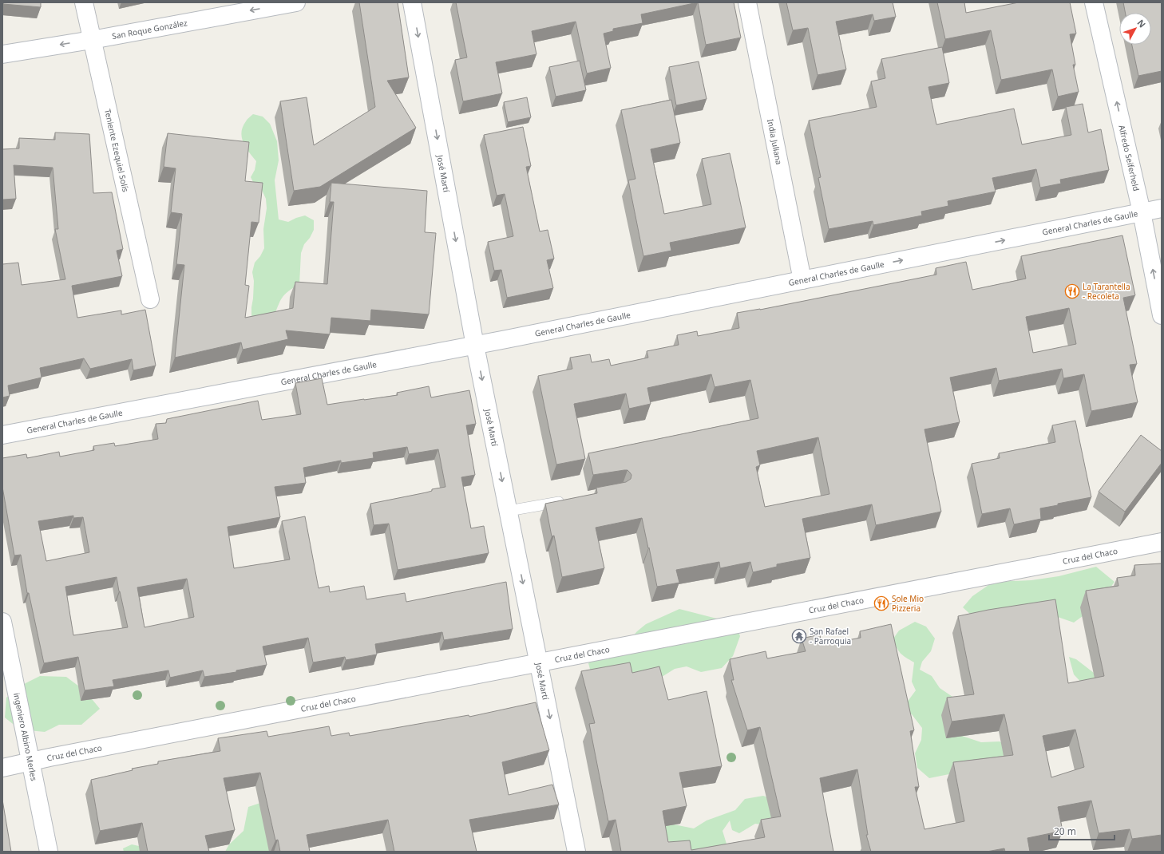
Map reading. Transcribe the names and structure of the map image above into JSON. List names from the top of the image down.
{
  "streets": {
    "street": [
      "San Roque González",
      "India Juliana",
      "Teniente Ezequiel Solís",
      "Alfredo Seiferheld",
      "José Martí",
      "General Charles de Gaulle",
      "Cruz del Chaco",
      "ingeniero Albino Merles"
    ]
  },
  "crossings": [
    ["San Roque González", "Teniente Ezequiel Solís"],
    ["India Juliana", "General Charles de Gaulle"],
    ["Alfredo Seiferheld", "General Charles de Gaulle"],
    ["José Martí", "General Charles de Gaulle"],
    ["José Martí", "Cruz del Chaco"],
    ["Cruz del Chaco", "ingeniero Albino Merles"]
  ],
  "one_way": ["San Roque González", "Alfredo Seiferheld", "José Martí"],
  "places": {
    "restaurant": ["La Tarantella - Recoleta", "Sole Mio Pizzeria"],
    "temple": ["San Rafael - Parroquia"]
  },
  "scale_bar": "20 m",
  "north": "top right"
}
